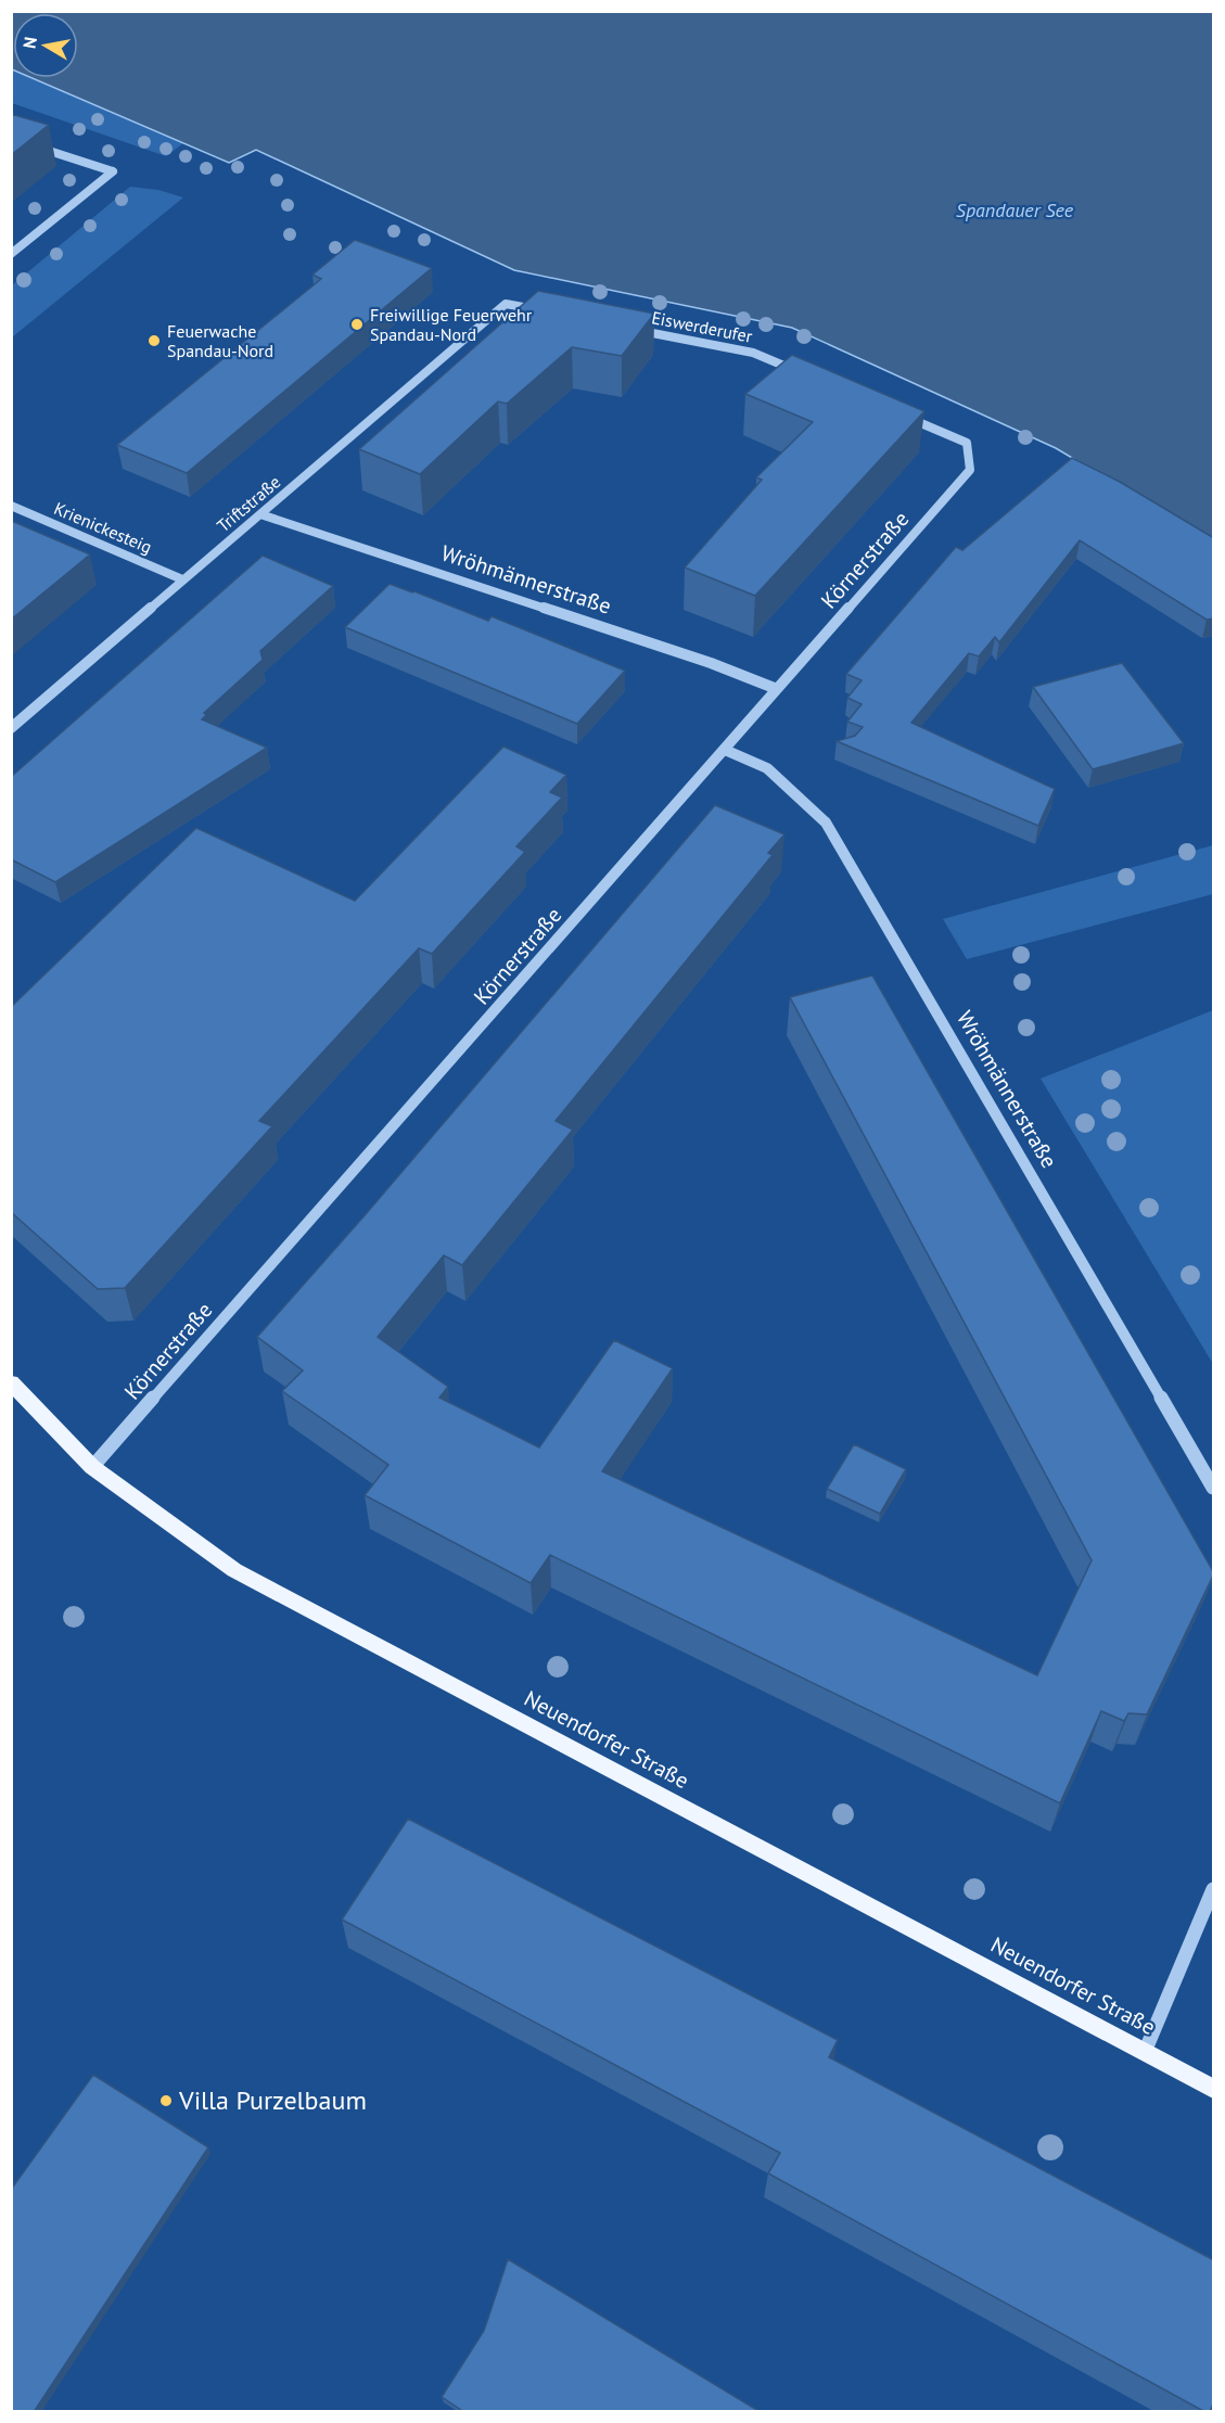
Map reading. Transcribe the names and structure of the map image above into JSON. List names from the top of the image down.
{
  "streets": {
    "main road": ["Neuendorfer Straße"],
    "street": [
      "Eiswerderufer",
      "Triftstraße",
      "Krienickesteig",
      "Körnerstraße",
      "Wröhmännerstraße"
    ]
  },
  "crossings": [
    ["Triftstraße", "Krienickesteig"],
    ["Triftstraße", "Wröhmännerstraße"],
    ["Körnerstraße", "Wröhmännerstraße"],
    ["Körnerstraße", "Neuendorfer Straße"]
  ],
  "water": ["Spandauer See"],
  "places": ["Freiwillige Feuerwehr Spandau-Nord", "Feuerwache Spandau-Nord", "Villa Purzelbaum"],
  "north": "left"
}
